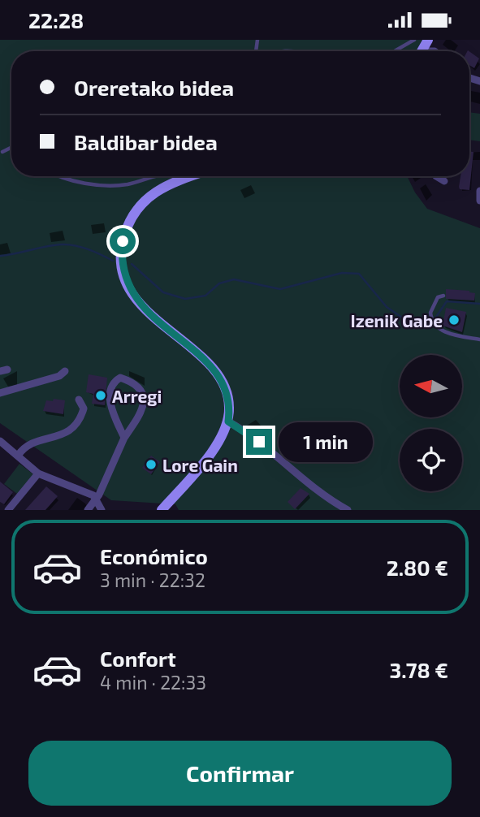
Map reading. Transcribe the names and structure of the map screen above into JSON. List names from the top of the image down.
{
  "places": ["Izenik Gabe", "Arregi", "Lore Gain"],
  "north": "left",
  "page": {
    "status": "22:28",
    "banner": ["Oreretako bidea", "Baldibar bidea"],
    "bubble": "1 min",
    "list": [
      {
        "name": "Económico",
        "note": "3 min · 22:32",
        "value": "2.80 €"
      },
      {
        "name": "Confort",
        "note": "4 min · 22:33",
        "value": "3.78 €"
      }
    ],
    "buttons": "Confirmar"
  }
}
